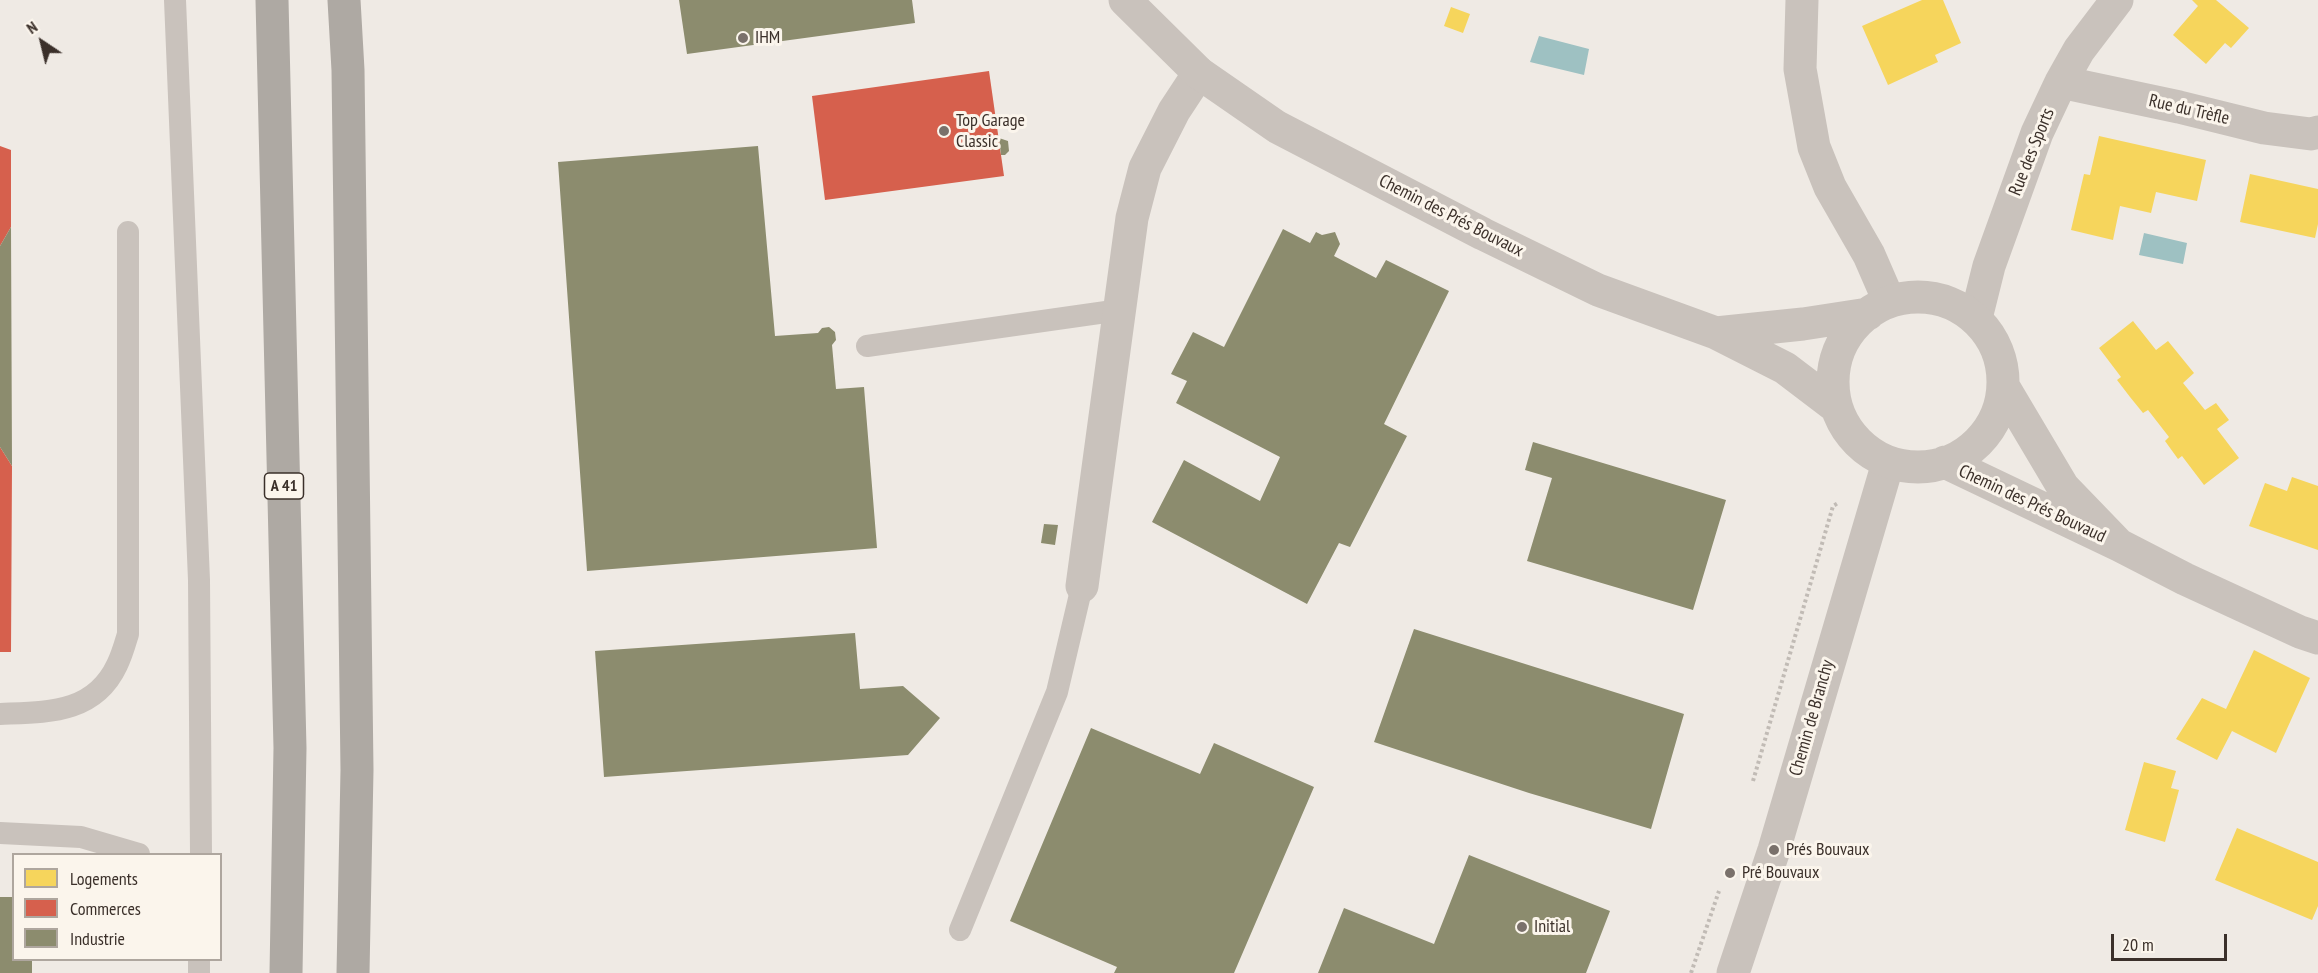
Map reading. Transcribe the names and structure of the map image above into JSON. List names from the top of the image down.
{
  "streets": {
    "highway": ["A 41"],
    "street": [
      "Rue du Trèfle",
      "Rue des Sports",
      "Chemin des Prés Bouvaux",
      "Chemin des Prés Bouvaud",
      "Chemin de Branchy"
    ]
  },
  "crossings": [
    ["Rue du Trèfle", "Rue des Sports"],
    ["Rue des Sports", "Chemin des Prés Bouvaux"],
    ["Rue des Sports", "Chemin des Prés Bouvaud"],
    ["Rue des Sports", "Chemin de Branchy"],
    ["Chemin des Prés Bouvaux", "Chemin des Prés Bouvaud"],
    ["Chemin des Prés Bouvaux", "Chemin de Branchy"],
    ["Chemin des Prés Bouvaud", "Chemin de Branchy"]
  ],
  "places": [
    "IHM",
    "Top Garage Classic",
    "Prés Bouvaux",
    "Pré Bouvaux",
    "Initial"
  ],
  "legend": ["Logements", "Commerces", "Industrie"],
  "scale_bar": "20 m",
  "north": "top left"
}
